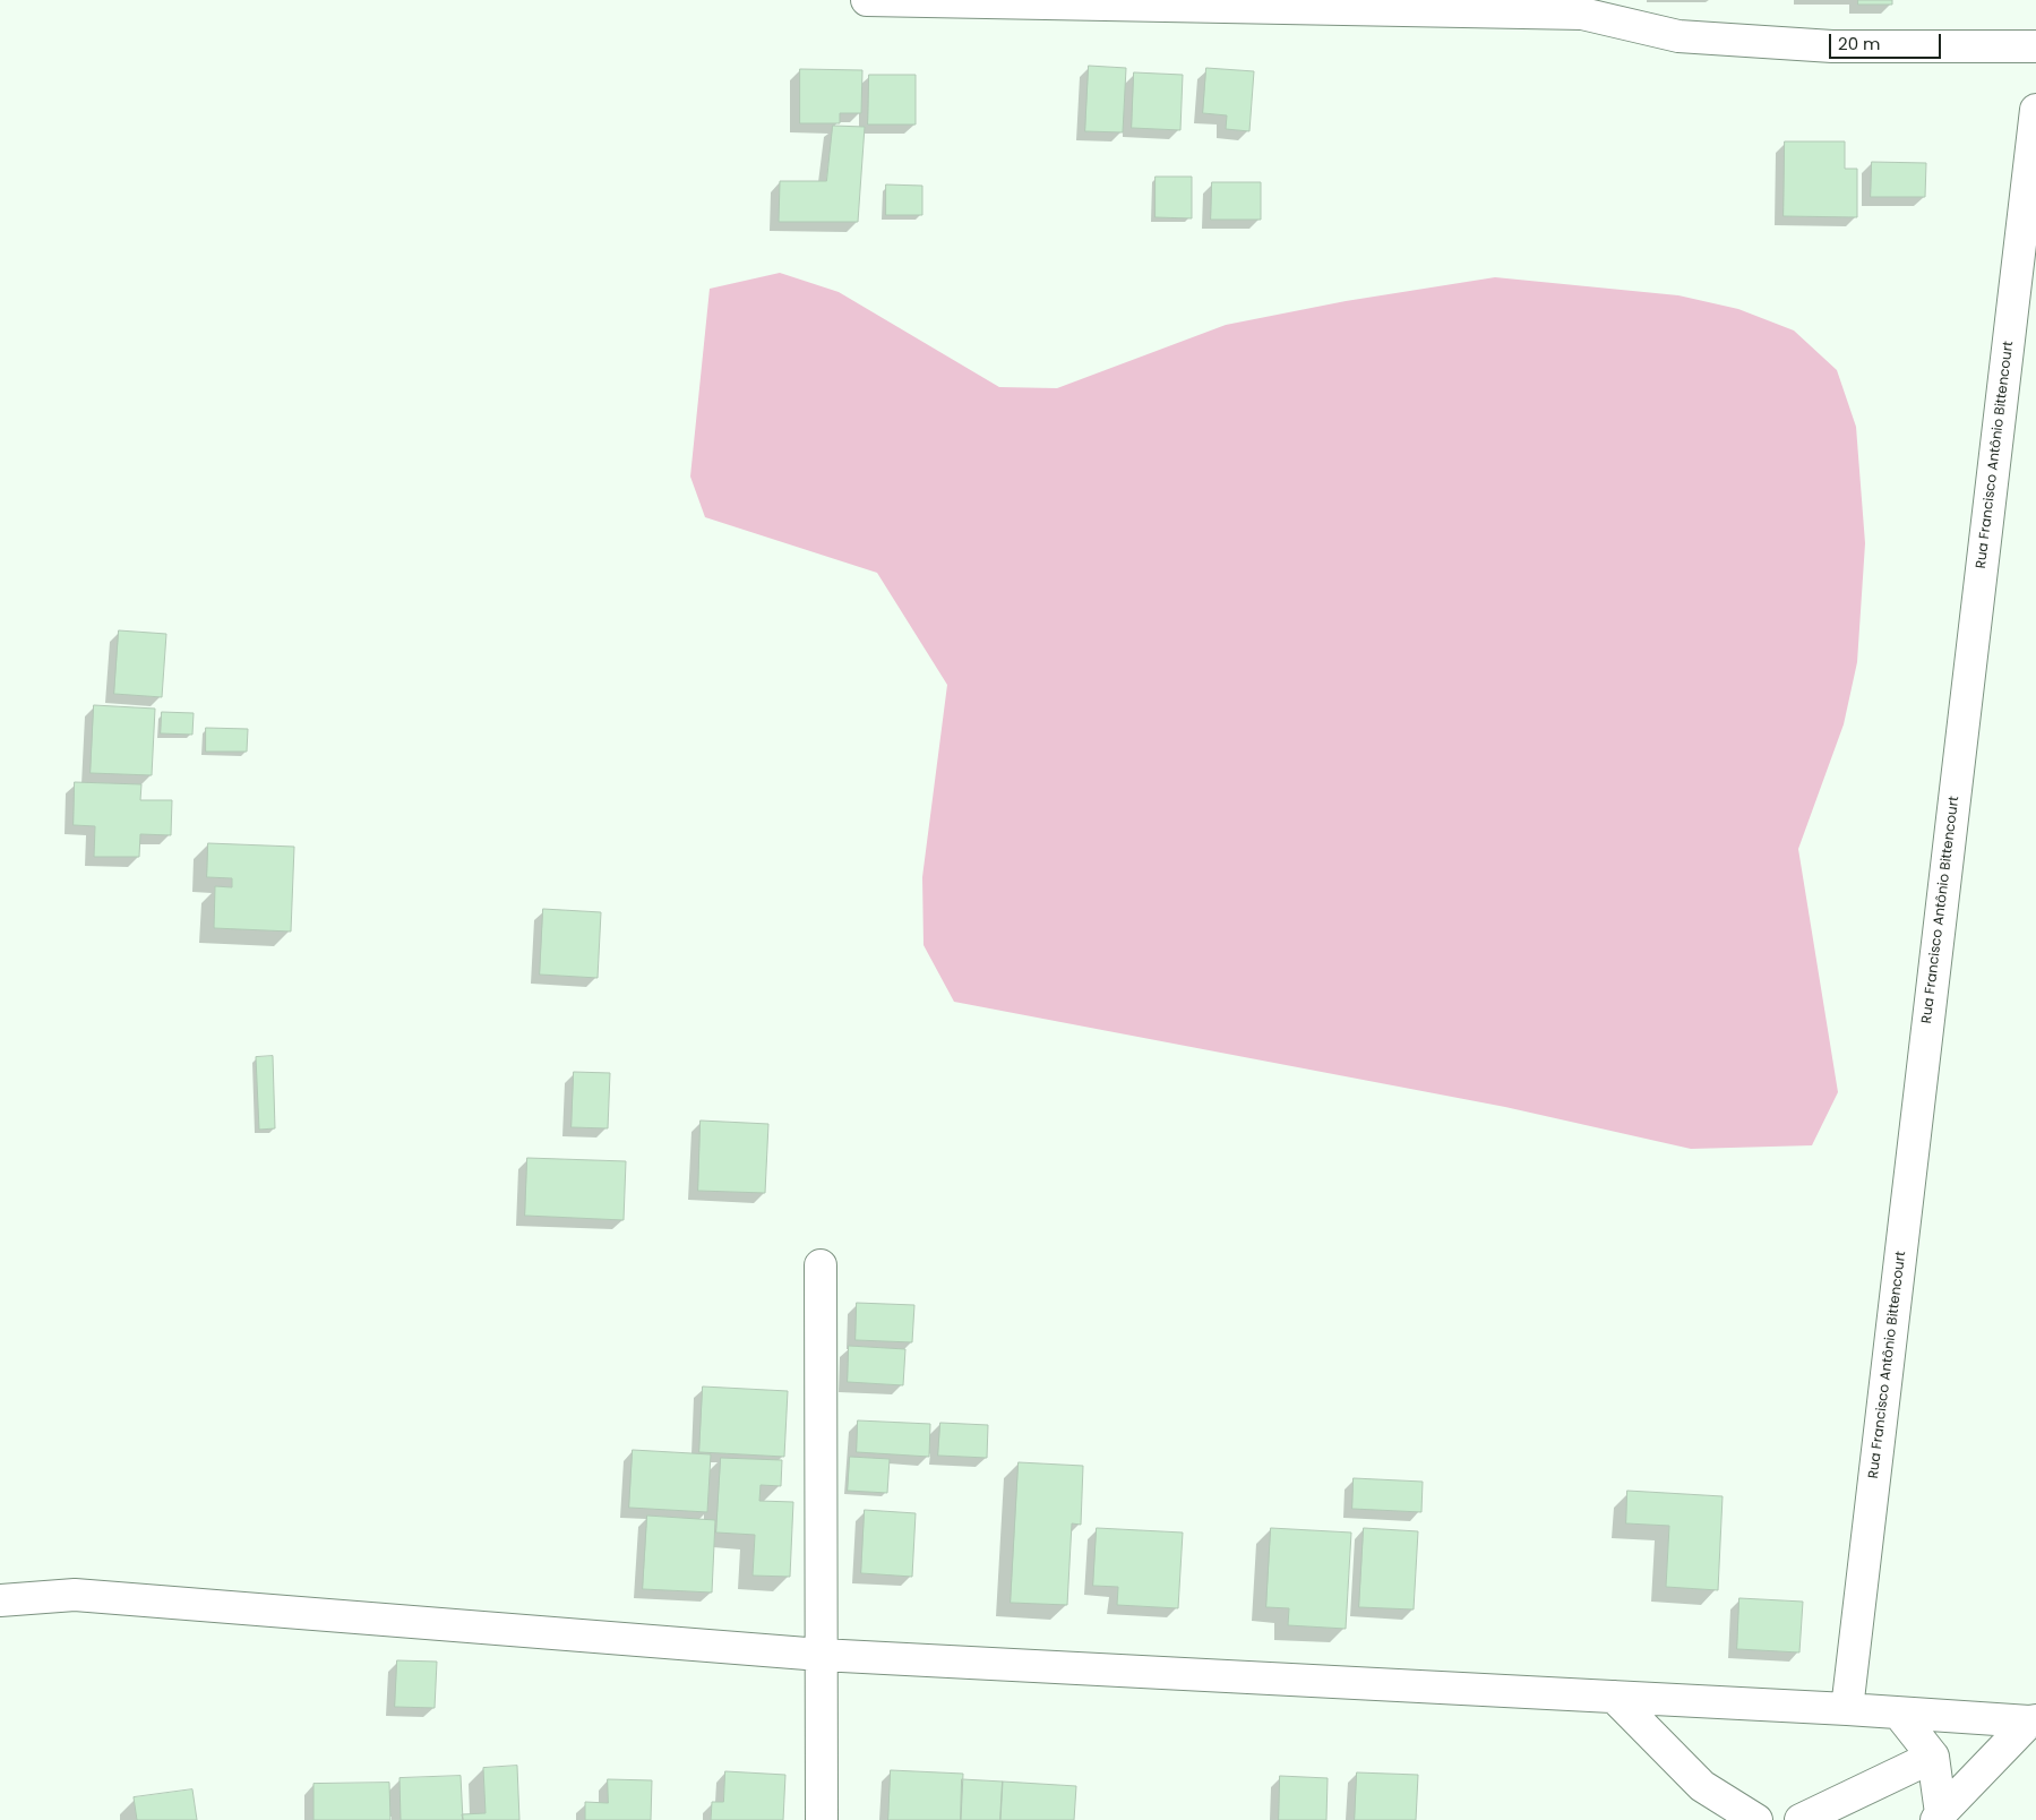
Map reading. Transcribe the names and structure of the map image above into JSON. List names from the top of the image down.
{
  "streets": {
    "street": ["Rua Francisco Antônio Bittencourt"]
  },
  "scale_bar": "20 m"
}
